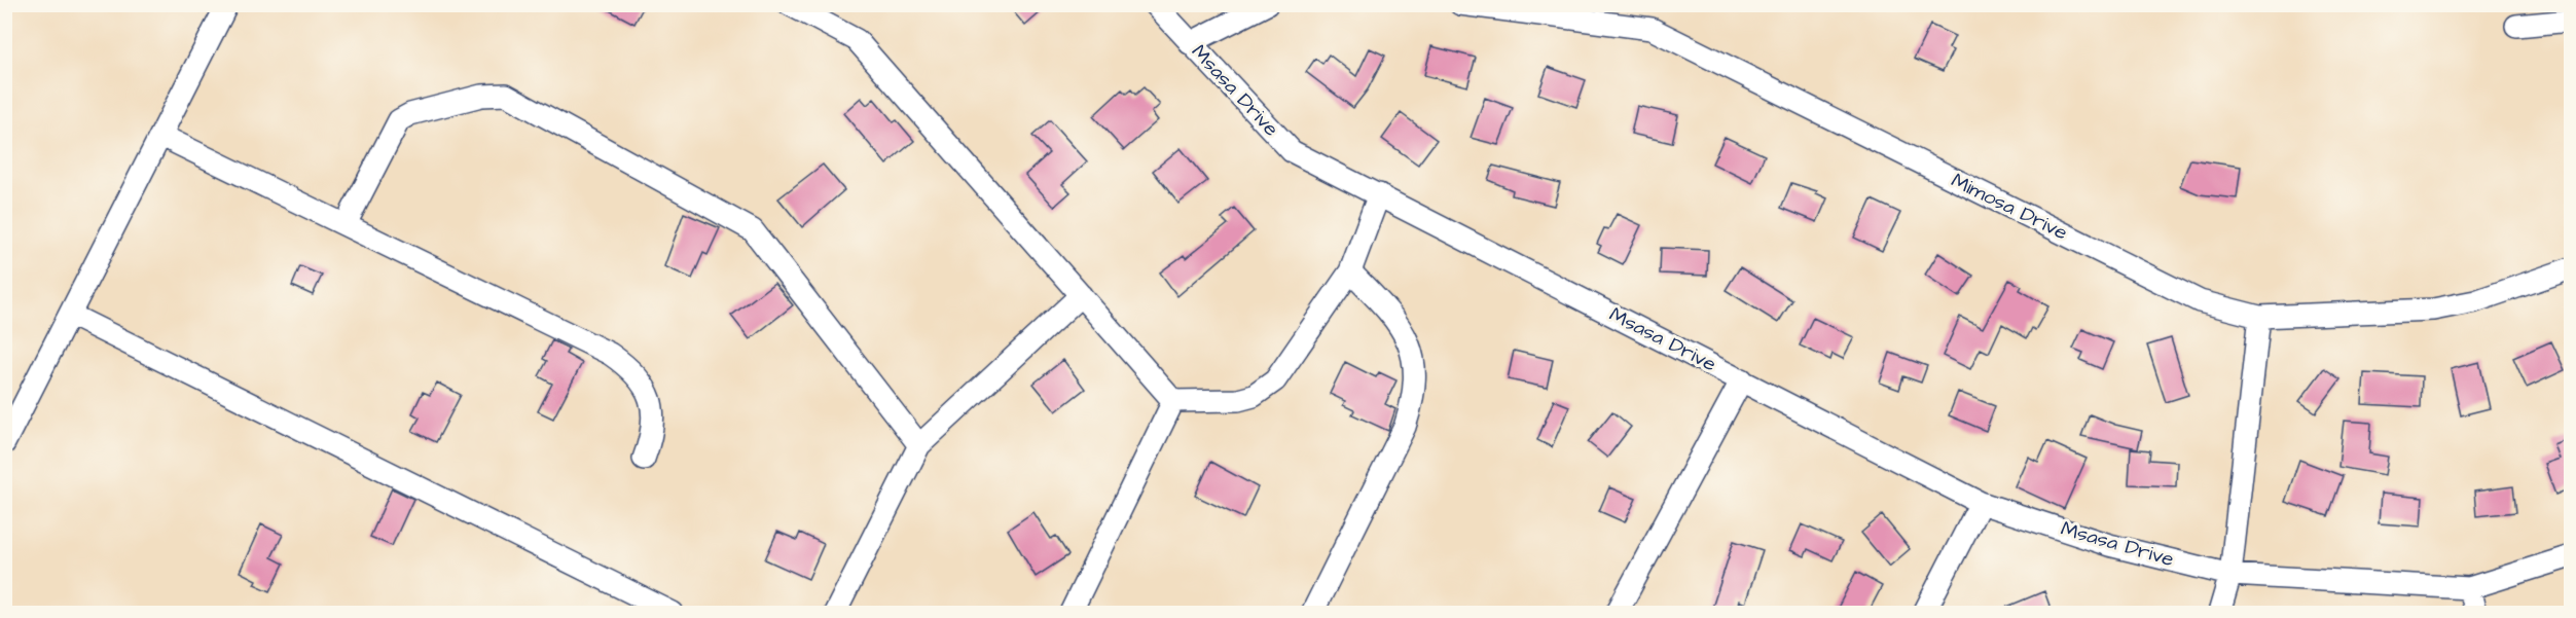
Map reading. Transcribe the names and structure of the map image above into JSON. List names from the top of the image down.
{
  "streets": {
    "street": ["Msasa Drive", "Mimosa Drive"]
  }
}
